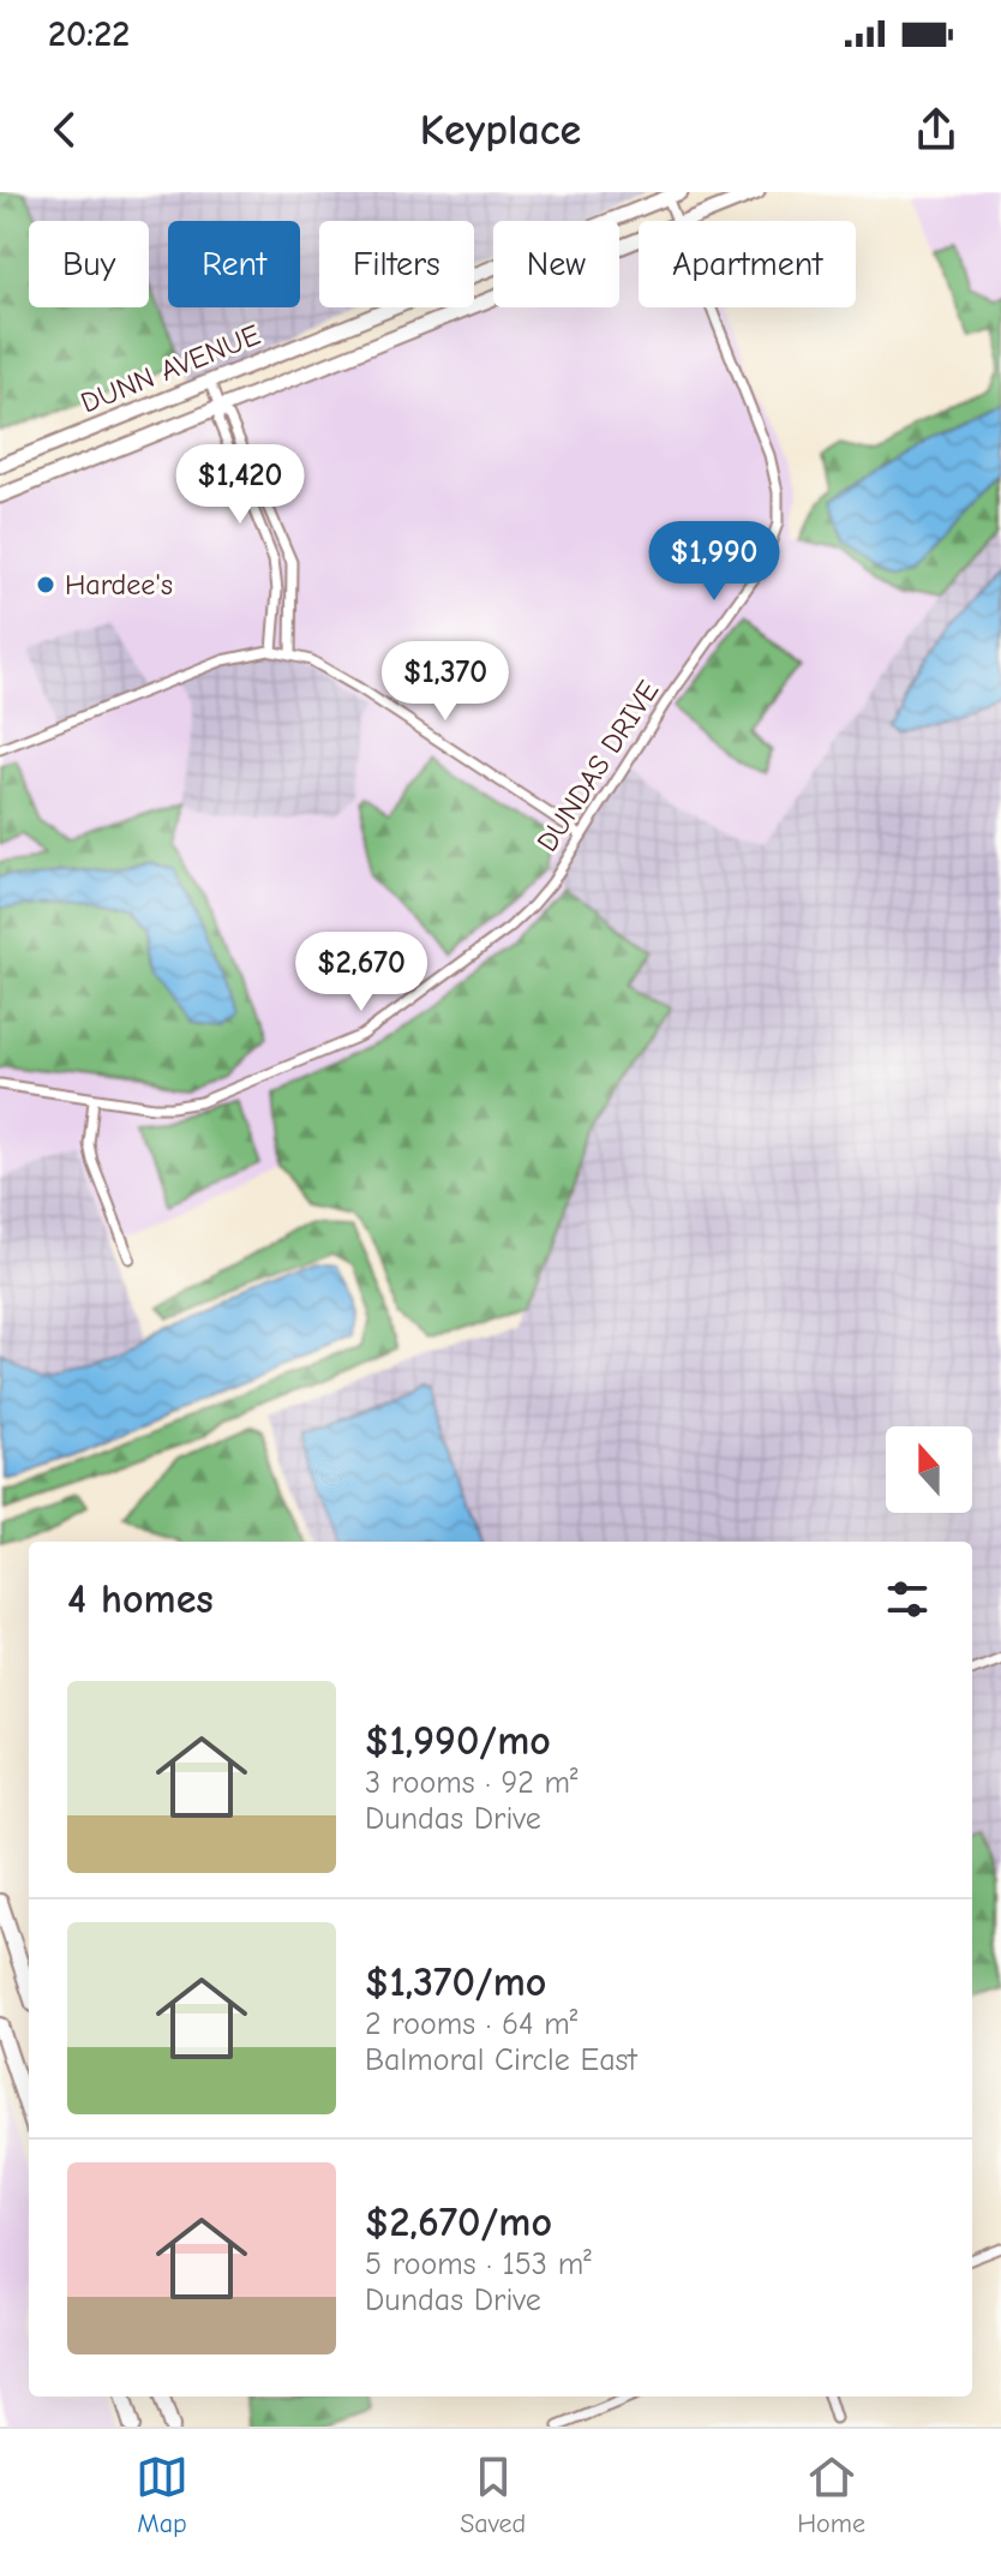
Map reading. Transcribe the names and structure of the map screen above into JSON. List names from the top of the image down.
{
  "streets": {
    "main road": ["DUNN AVENUE"],
    "street": ["DUNDAS DRIVE"]
  },
  "crossings": [
    ["DUNN AVENUE", "DUNDAS DRIVE"]
  ],
  "places": ["Hardee's"],
  "north": "top",
  "page": {
    "status": "20:22",
    "header": "Keyplace",
    "chip": [
      "Buy",
      "Rent",
      "Filters",
      "New",
      "Apartment"
    ],
    "price": [
      "$1,420",
      "$1,990",
      "$1,370",
      "$2,670"
    ],
    "heading": "4 homes",
    "list": [
      {
        "name": "$1,990/mo",
        "note": "3 rooms · 92 m² · Dundas Drive"
      },
      {
        "name": "$1,370/mo",
        "note": "2 rooms · 64 m² · Balmoral Circle East"
      },
      {
        "name": "$2,670/mo",
        "note": "5 rooms · 153 m² · Dundas Drive"
      }
    ],
    "tabs": ["Map", "Saved", "Home"]
  }
}
